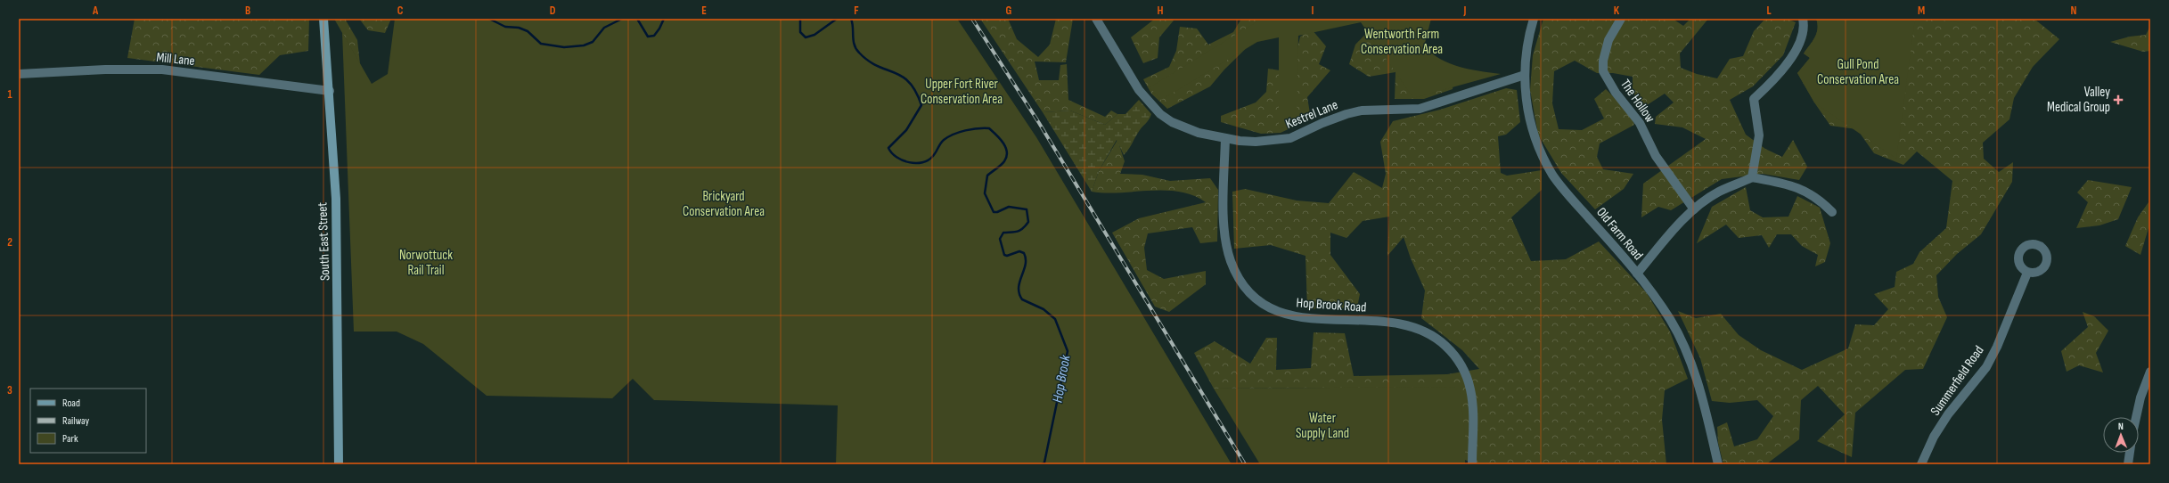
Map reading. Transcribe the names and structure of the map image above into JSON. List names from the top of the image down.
{
  "streets": {
    "main road": ["South East Street"],
    "street": [
      "Mill Lane",
      "The Hollow",
      "Kestrel Lane",
      "Old Farm Road",
      "Hop Brook Road",
      "Summerfield Road"
    ]
  },
  "crossings": [
    ["Mill Lane", "South East Street"],
    ["Kestrel Lane", "Old Farm Road"],
    ["Kestrel Lane", "Hop Brook Road"]
  ],
  "water": ["Hop Brook"],
  "parks": [
    "Wentworth Farm Conservation Area",
    "Gull Pond Conservation Area",
    "Upper Fort River Conservation Area",
    "Brickyard Conservation Area",
    "Norwottuck Rail Trail",
    "Water Supply Land"
  ],
  "places": {
    "health": ["Valley Medical Group"]
  },
  "legend": ["Road", "Railway", "Park"],
  "north": "top",
  "grid": {
    "columns": [
      "A",
      "B",
      "C",
      "D",
      "E",
      "F",
      "G",
      "H",
      "I",
      "J",
      "K",
      "L",
      "M",
      "N"
    ],
    "rows": ["1", "2", "3"]
  }
}
